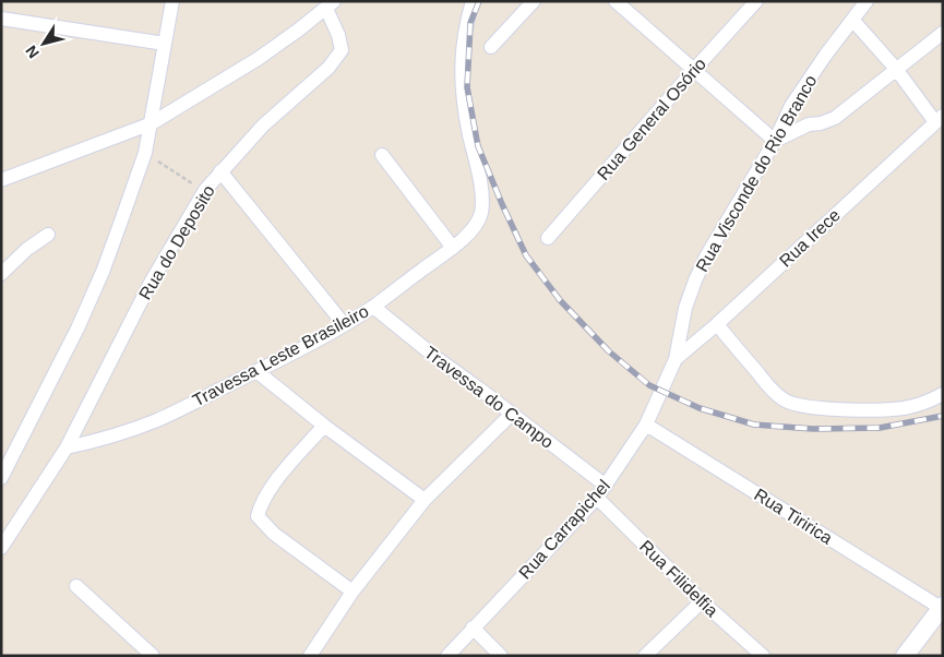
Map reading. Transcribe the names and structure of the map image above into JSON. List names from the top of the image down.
{
  "streets": {
    "street": [
      "Rua General Osório",
      "Rua Visconde do Rio Branco",
      "Rua Irece",
      "Rua do Deposito",
      "Travessa Leste Brasileiro",
      "Travessa do Campo",
      "Rua Tiririca",
      "Rua Carrapichel",
      "Rua Filidelfia"
    ]
  },
  "crossings": [
    ["Rua Visconde do Rio Branco", "Rua Irece"],
    ["Rua Visconde do Rio Branco", "Rua Carrapichel"],
    ["Rua Irece", "Rua Carrapichel"],
    ["Rua do Deposito", "Travessa Leste Brasileiro"],
    ["Travessa Leste Brasileiro", "Travessa do Campo"],
    ["Travessa do Campo", "Rua Carrapichel"],
    ["Rua Tiririca", "Rua Carrapichel"],
    ["Rua Carrapichel", "Rua Filidelfia"]
  ],
  "north": "bottom left"
}
